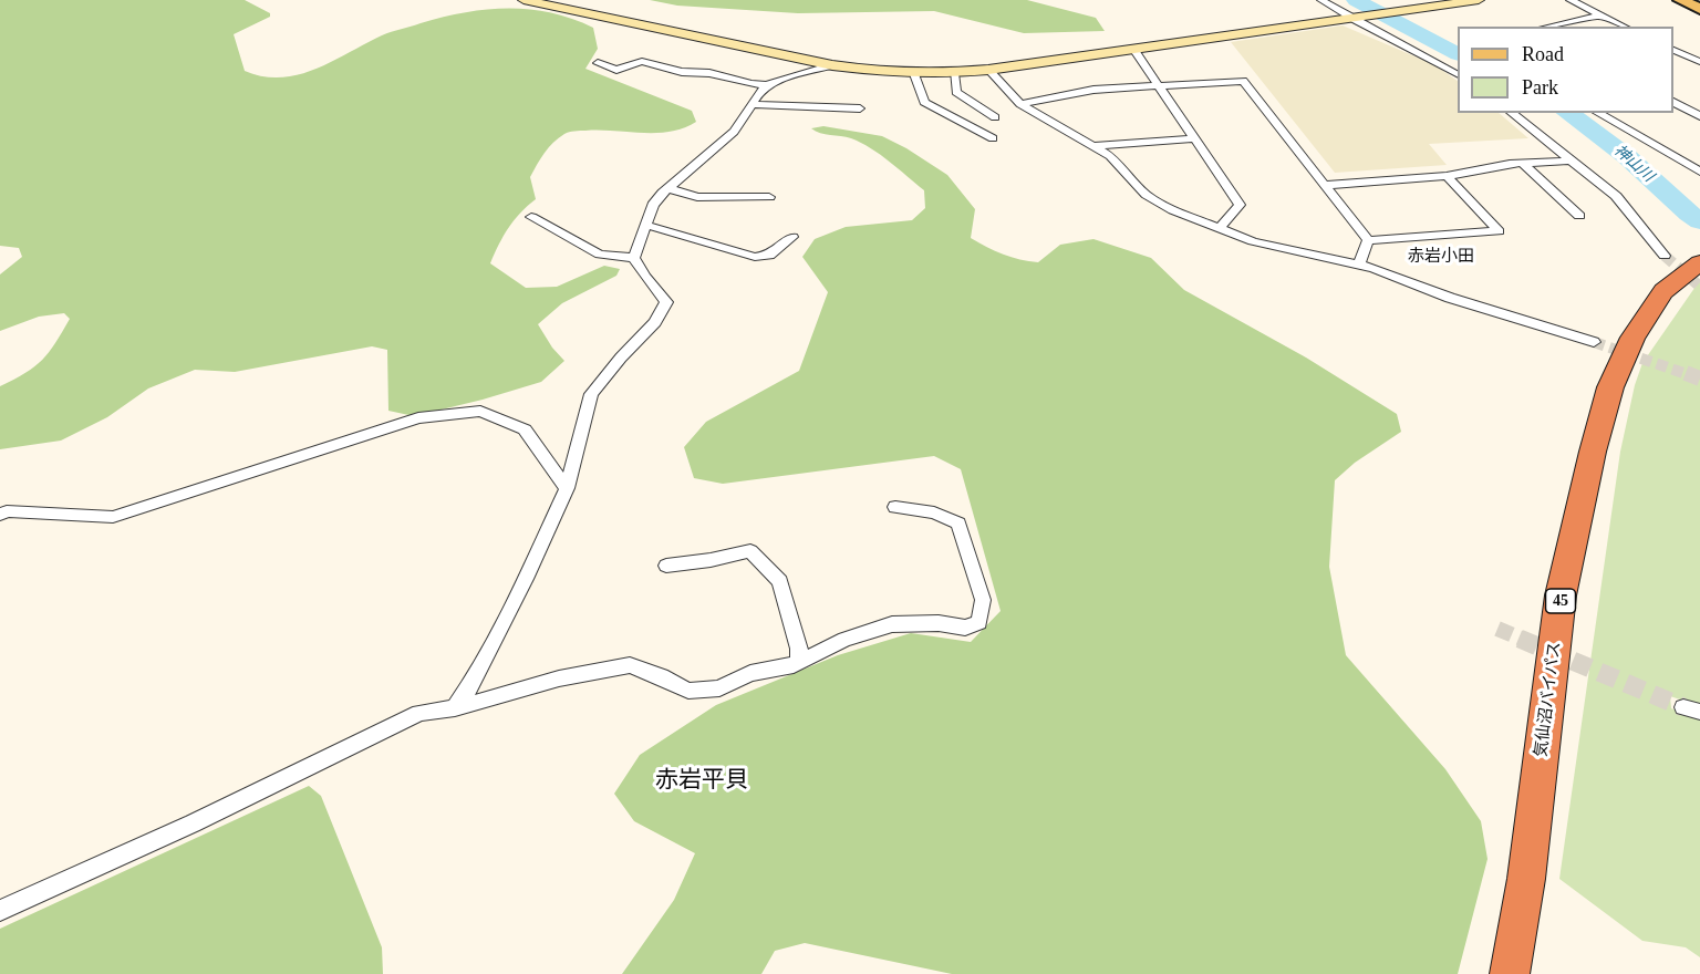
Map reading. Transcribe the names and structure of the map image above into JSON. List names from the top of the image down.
{
  "streets": {
    "highway": ["45", "気仙沼バイパス"]
  },
  "districts": ["赤岩小田", "赤岩平貝"],
  "water": ["神山川"],
  "legend": ["Road", "Park"]
}
